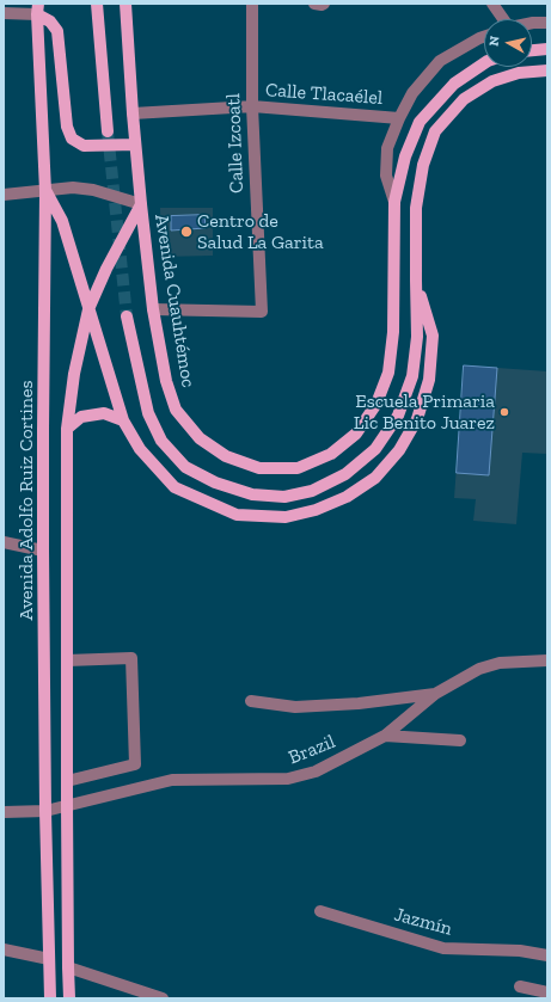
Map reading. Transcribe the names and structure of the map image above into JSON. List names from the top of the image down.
{
  "streets": {
    "main road": ["Avenida Cuauhtémoc", "Avenida Adolfo Ruiz Cortines"],
    "street": [
      "Calle Tlacaélel",
      "Calle Izcoatl",
      "Brazil",
      "Jazmín"
    ]
  },
  "crossings": [
    ["Calle Tlacaélel", "Calle Izcoatl"],
    ["Calle Tlacaélel", "Avenida Cuauhtémoc"],
    ["Calle Izcoatl", "Avenida Cuauhtémoc"],
    ["Avenida Adolfo Ruiz Cortines", "Brazil"]
  ],
  "places": ["Centro de Salud La Garita", "Escuela Primaria Lic Benito Juarez"],
  "north": "left"
}
